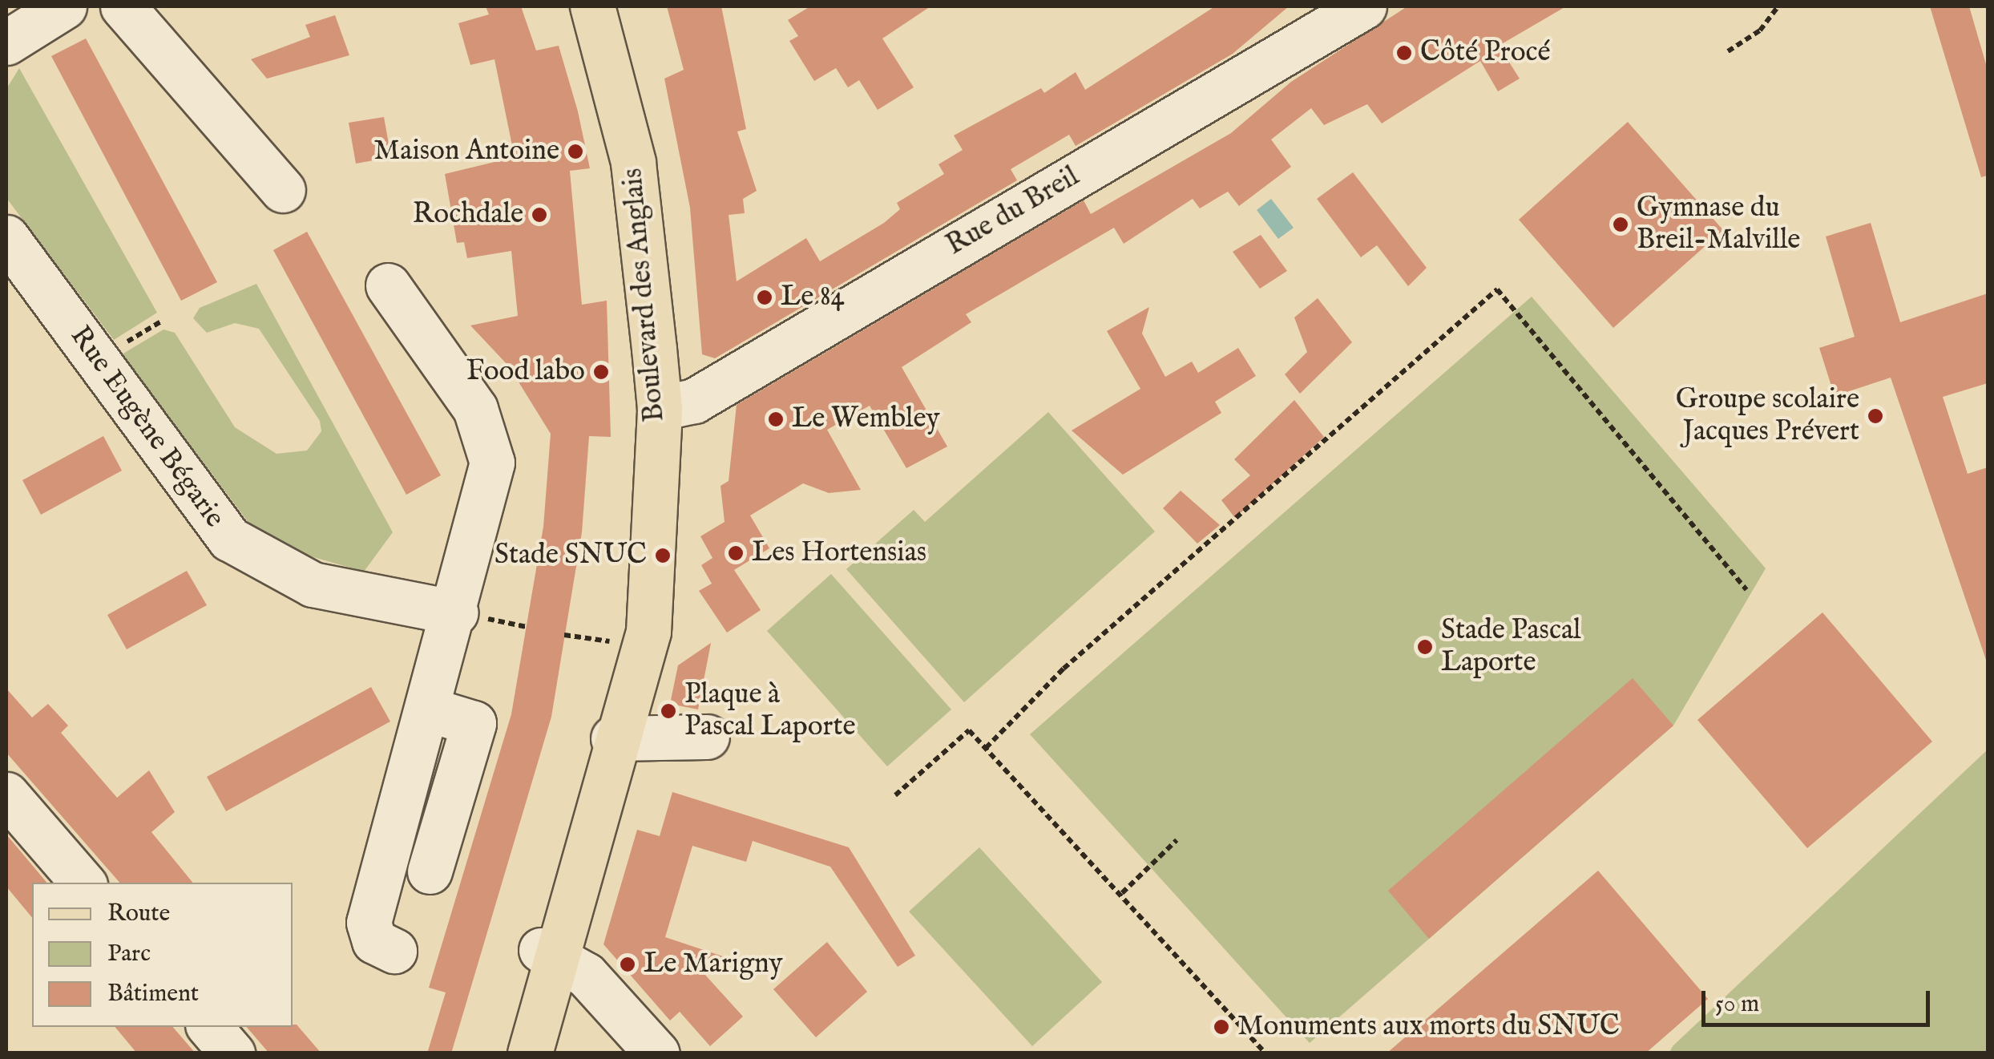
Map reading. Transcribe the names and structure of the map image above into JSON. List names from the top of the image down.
{
  "streets": {
    "main road": ["Boulevard des Anglais"],
    "street": ["Rue du Breil", "Rue Eugène Bégarie"]
  },
  "crossings": [
    ["Rue du Breil", "Boulevard des Anglais"]
  ],
  "places": [
    "Côté Procé",
    "Maison Antoine",
    "Rochdale",
    "Gymnase du Breil-Malville",
    "Le 84",
    "Food labo",
    "Groupe scolaire Jacques Prévert",
    "Le Wembley",
    "Les Hortensias",
    "Stade SNUC",
    "Stade Pascal Laporte",
    "Plaque à Pascal Laporte",
    "Le Marigny",
    "Monuments aux morts du SNUC"
  ],
  "legend": ["Route", "Parc", "Bâtiment"],
  "scale_bar": "50 m"
}
